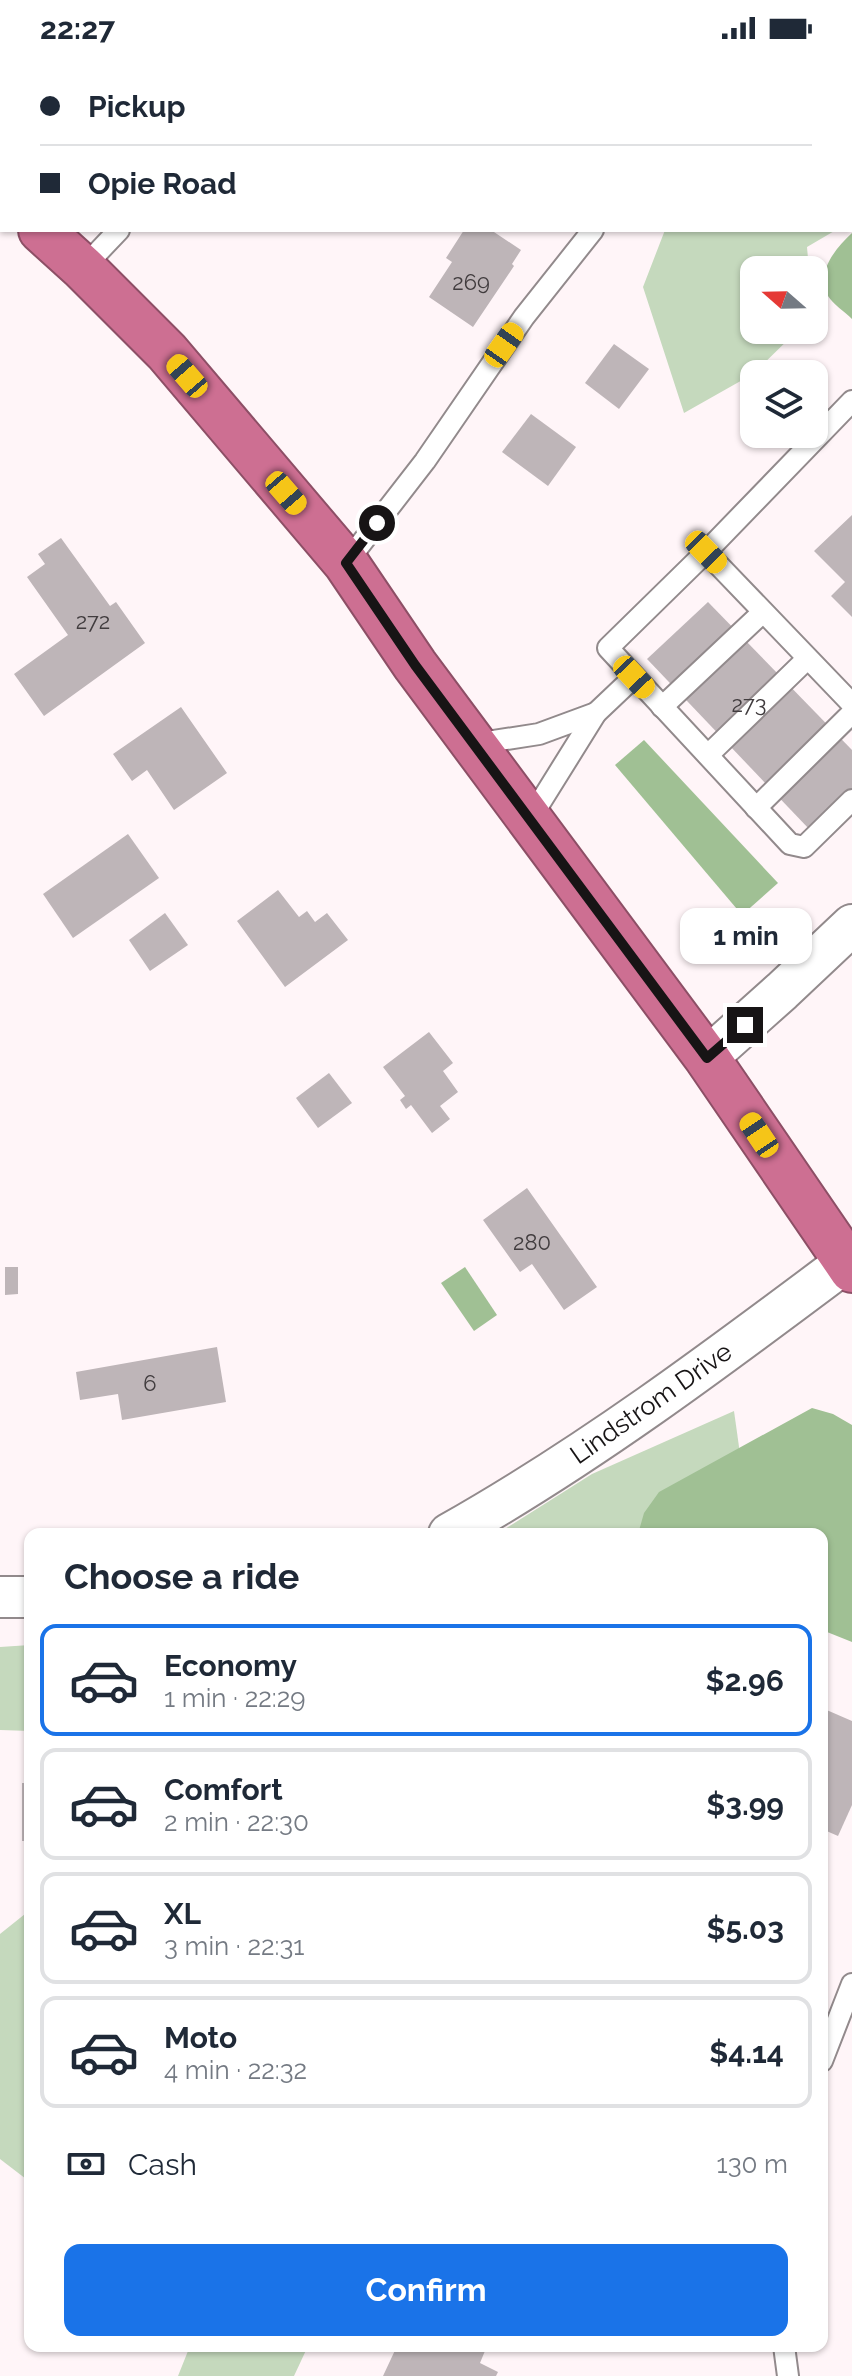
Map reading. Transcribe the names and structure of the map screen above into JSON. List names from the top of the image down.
{
  "streets": {
    "street": ["Lindstrom Drive"]
  },
  "house_numbers": [
    "269",
    "272",
    "273",
    "280",
    "6"
  ],
  "north": "left",
  "page": {
    "status": "22:27",
    "banner": ["Pickup", "Opie Road"],
    "bubble": "1 min",
    "heading": "Choose a ride",
    "list": [
      {
        "name": "Economy",
        "note": "1 min · 22:29",
        "value": "$2.96"
      },
      {
        "name": "Comfort",
        "note": "2 min · 22:30",
        "value": "$3.99"
      },
      {
        "name": "XL",
        "note": "3 min · 22:31",
        "value": "$5.03"
      },
      {
        "name": "Moto",
        "note": "4 min · 22:32",
        "value": "$4.14"
      }
    ],
    "pay": ["Cash", "130 m"],
    "buttons": "Confirm"
  }
}
